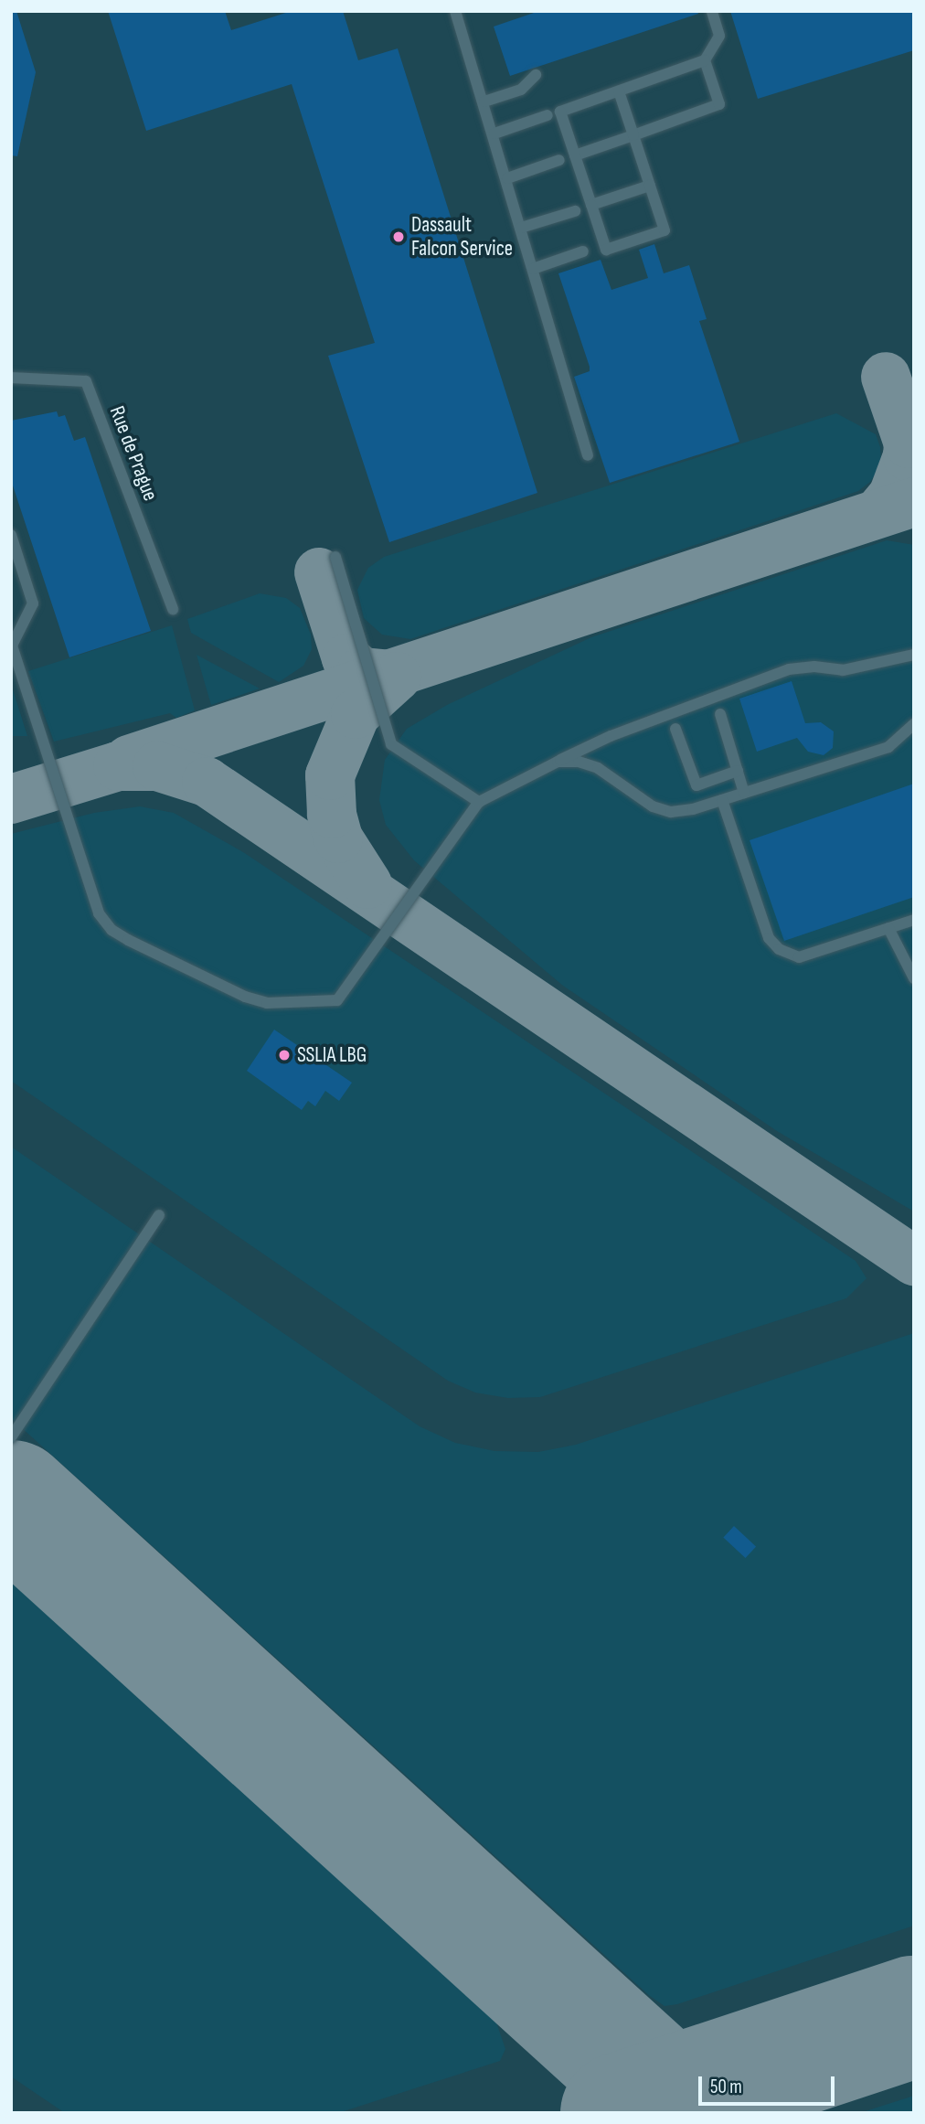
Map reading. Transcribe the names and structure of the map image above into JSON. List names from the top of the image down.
{
  "streets": {
    "lane": ["Rue de Prague"]
  },
  "places": ["Dassault Falcon Service", "SSLIA LBG"],
  "scale_bar": "50 m"
}
